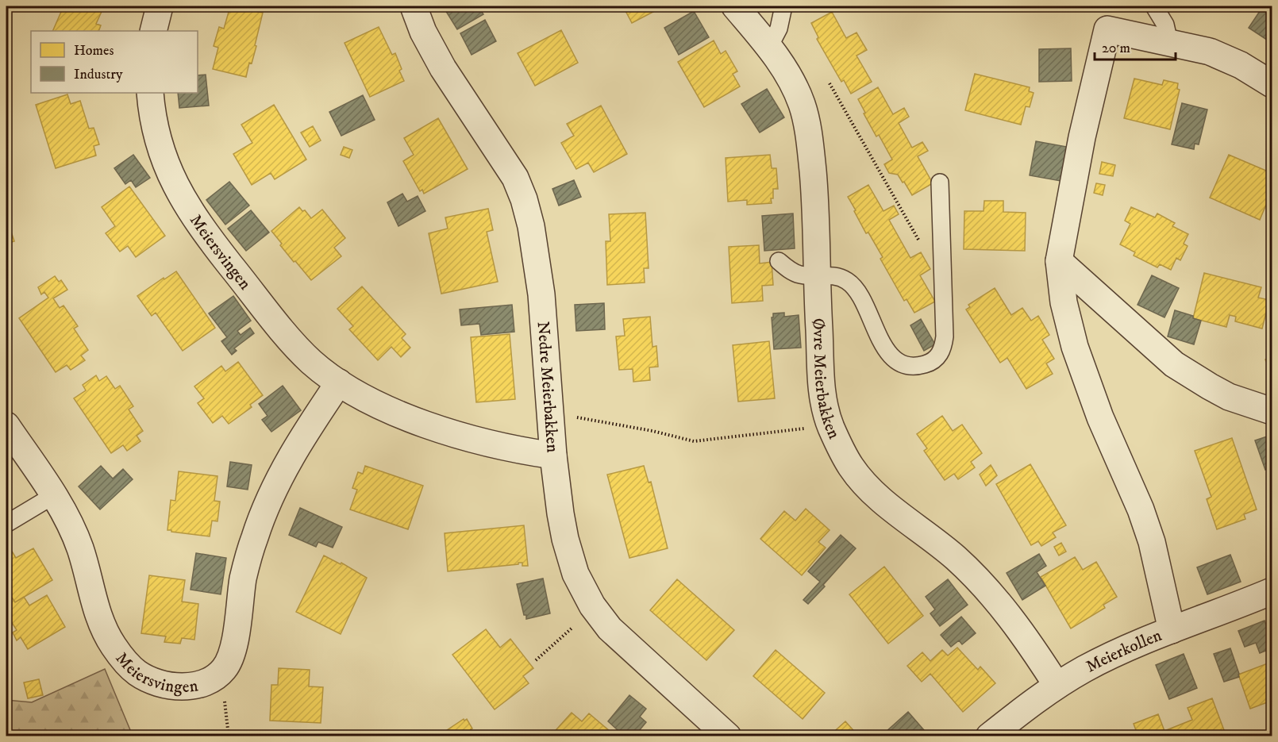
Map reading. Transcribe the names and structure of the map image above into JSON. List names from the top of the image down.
{
  "streets": {
    "street": [
      "Meiersvingen",
      "Øvre Meierbakken",
      "Nedre Meierbakken",
      "Meierkollen"
    ]
  },
  "crossings": [
    ["Meiersvingen", "Nedre Meierbakken"],
    ["Øvre Meierbakken", "Meierkollen"]
  ],
  "legend": ["Homes", "Industry"],
  "scale_bar": "20 m"
}
